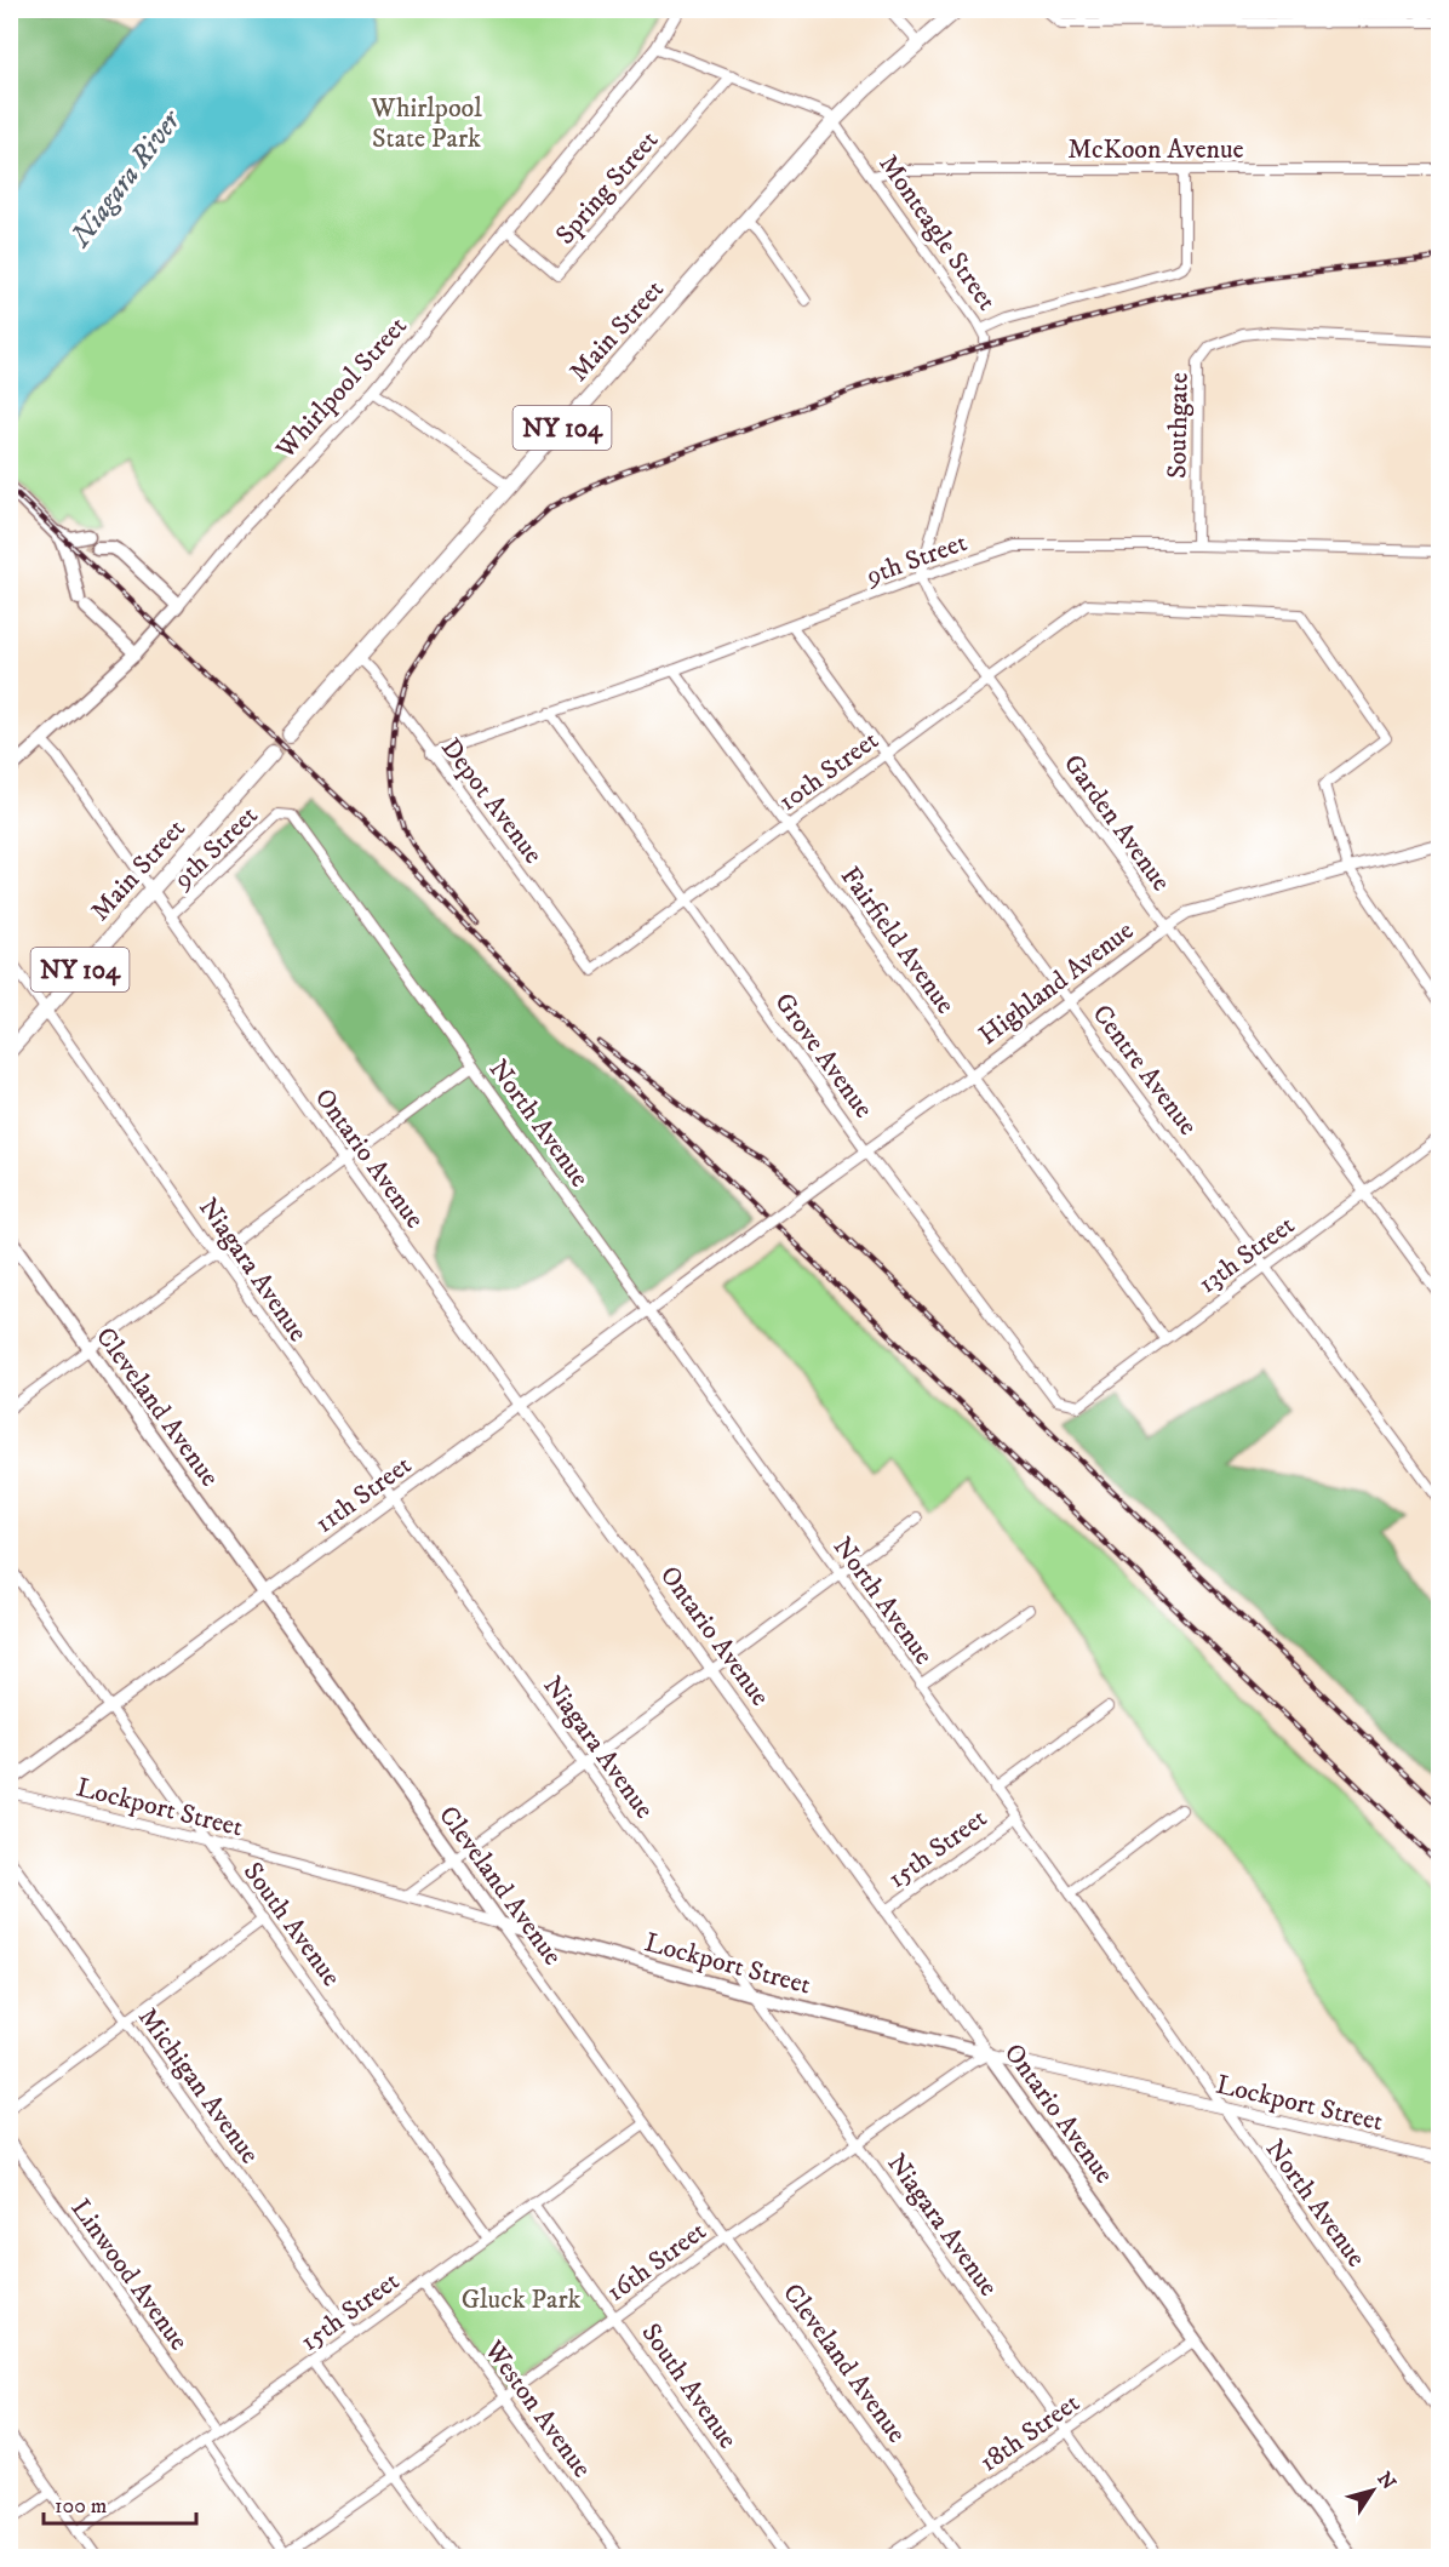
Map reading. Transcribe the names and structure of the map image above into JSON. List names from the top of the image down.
{
  "streets": {
    "main road": [
      "Main Street",
      "Whirlpool Street",
      "NY 104",
      "Ontario Avenue",
      "Cleveland Avenue",
      "Lockport Street"
    ],
    "street": [
      "McKoon Avenue",
      "Spring Street",
      "Monteagle Street",
      "Southgate",
      "9th Street",
      "10th Street",
      "Depot Avenue",
      "Garden Avenue",
      "Fairfield Avenue",
      "Highland Avenue",
      "Grove Avenue",
      "Centre Avenue",
      "North Avenue",
      "13th Street",
      "Niagara Avenue",
      "11th Street",
      "15th Street",
      "South Avenue",
      "Michigan Avenue",
      "16th Street",
      "Linwood Avenue",
      "Weston Avenue",
      "18th Street"
    ]
  },
  "crossings": [
    ["McKoon Avenue", "Monteagle Street"],
    ["Spring Street", "Whirlpool Street"],
    ["Monteagle Street", "Main Street"],
    ["Monteagle Street", "NY 104"],
    ["Main Street", "NY 104"],
    ["Main Street", "Depot Avenue"],
    ["Main Street", "Ontario Avenue"],
    ["Main Street", "Niagara Avenue"],
    ["Whirlpool Street", "Ontario Avenue"],
    ["Southgate", "9th Street"],
    ["9th Street", "Depot Avenue"],
    ["9th Street", "Garden Avenue"],
    ["9th Street", "Fairfield Avenue"],
    ["9th Street", "Grove Avenue"],
    ["9th Street", "Centre Avenue"],
    ["9th Street", "North Avenue"],
    ["9th Street", "Ontario Avenue"],
    ["10th Street", "Depot Avenue"],
    ["10th Street", "Garden Avenue"],
    ["10th Street", "Fairfield Avenue"],
    ["10th Street", "Highland Avenue"],
    ["10th Street", "Grove Avenue"],
    ["10th Street", "Centre Avenue"],
    ["Garden Avenue", "Highland Avenue"],
    ["Garden Avenue", "13th Street"],
    ["Fairfield Avenue", "Highland Avenue"],
    ["Fairfield Avenue", "13th Street"],
    ["Highland Avenue", "Grove Avenue"],
    ["Highland Avenue", "Centre Avenue"],
    ["Highland Avenue", "11th Street"],
    ["Grove Avenue", "13th Street"],
    ["Centre Avenue", "13th Street"],
    ["North Avenue", "11th Street"],
    ["North Avenue", "Lockport Street"],
    ["North Avenue", "15th Street"],
    ["Ontario Avenue", "11th Street"],
    ["Ontario Avenue", "Lockport Street"],
    ["Ontario Avenue", "15th Street"],
    ["Ontario Avenue", "16th Street"],
    ["Ontario Avenue", "18th Street"],
    ["Niagara Avenue", "11th Street"],
    ["Niagara Avenue", "Lockport Street"],
    ["Niagara Avenue", "16th Street"],
    ["Niagara Avenue", "18th Street"],
    ["Cleveland Avenue", "11th Street"],
    ["Cleveland Avenue", "Lockport Street"],
    ["Cleveland Avenue", "15th Street"],
    ["Cleveland Avenue", "16th Street"],
    ["Cleveland Avenue", "18th Street"],
    ["11th Street", "South Avenue"],
    ["Lockport Street", "South Avenue"],
    ["Lockport Street", "16th Street"],
    ["15th Street", "South Avenue"],
    ["15th Street", "Michigan Avenue"],
    ["15th Street", "Linwood Avenue"],
    ["15th Street", "Weston Avenue"],
    ["South Avenue", "16th Street"],
    ["16th Street", "Weston Avenue"]
  ],
  "water": ["Niagara River"],
  "parks": ["Whirlpool State Park", "Gluck Park"],
  "scale_bar": "100 m",
  "north": "top right"
}
